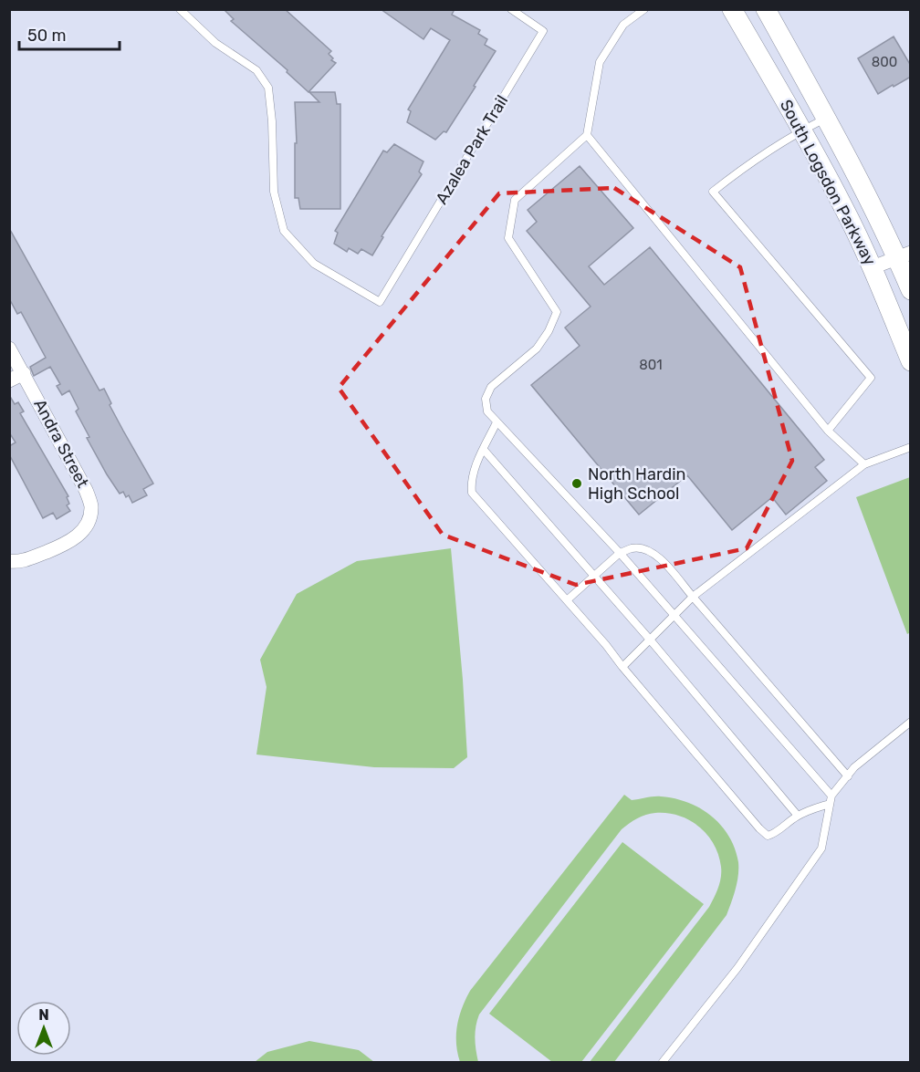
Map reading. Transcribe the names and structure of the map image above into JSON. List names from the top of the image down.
{
  "streets": {
    "main road": ["South Logsdon Parkway"],
    "street": ["Andra Street"],
    "lane": ["Azalea Park Trail"]
  },
  "places": ["North Hardin High School"],
  "house_numbers": ["800", "801"],
  "scale_bar": "50 m",
  "north": "top"
}
